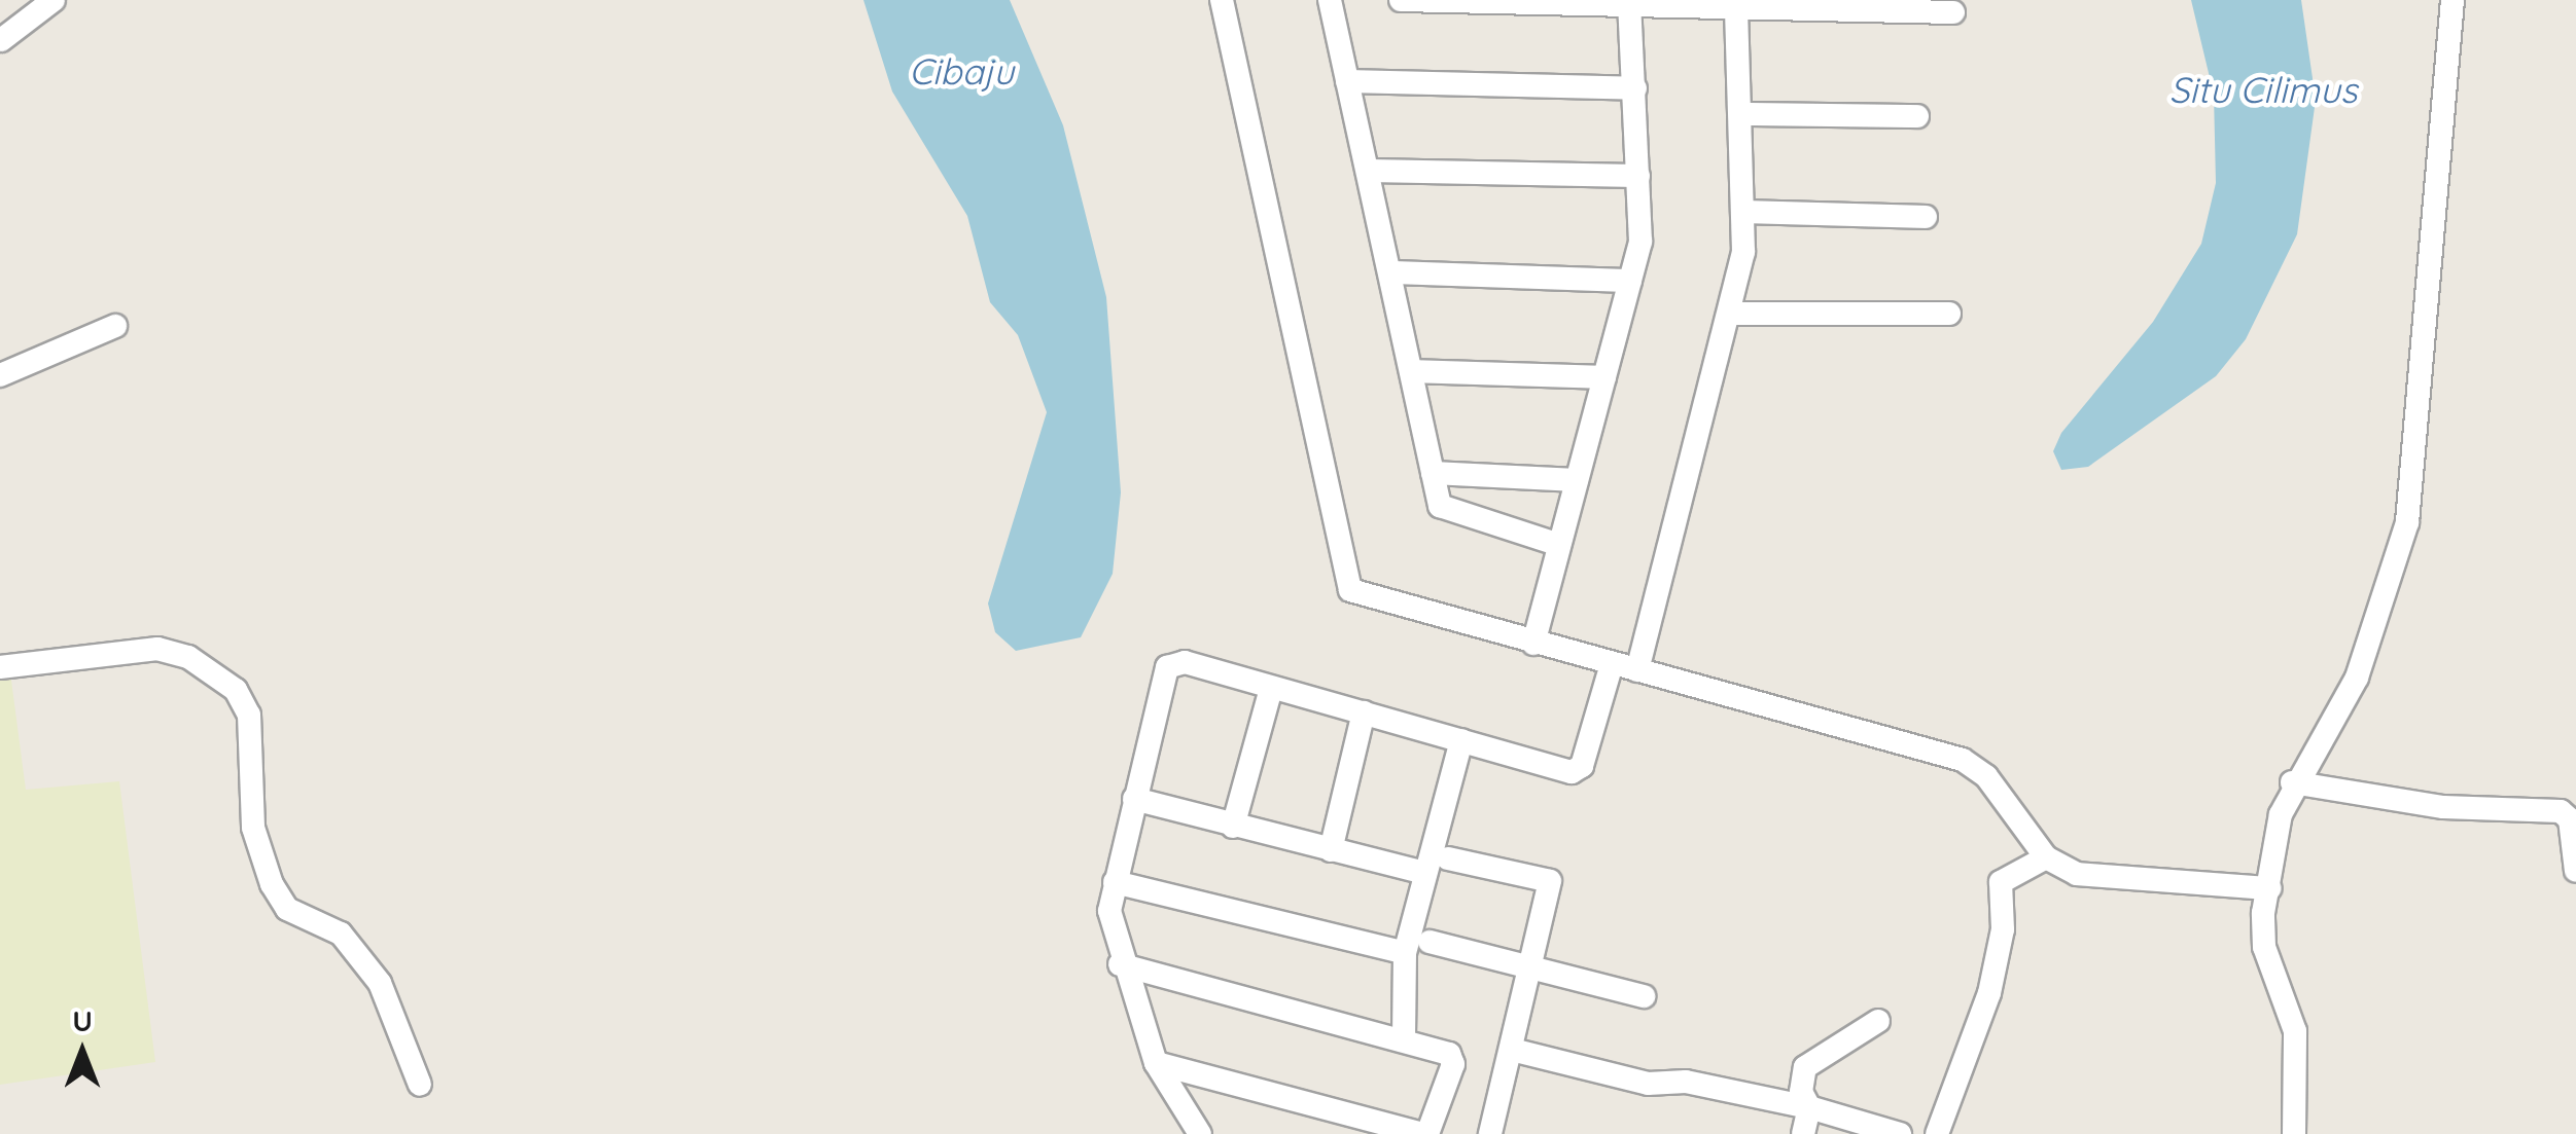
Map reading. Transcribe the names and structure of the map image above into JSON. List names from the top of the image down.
{
  "water": ["Cibaju", "Situ Cilimus"],
  "north": "top"
}
